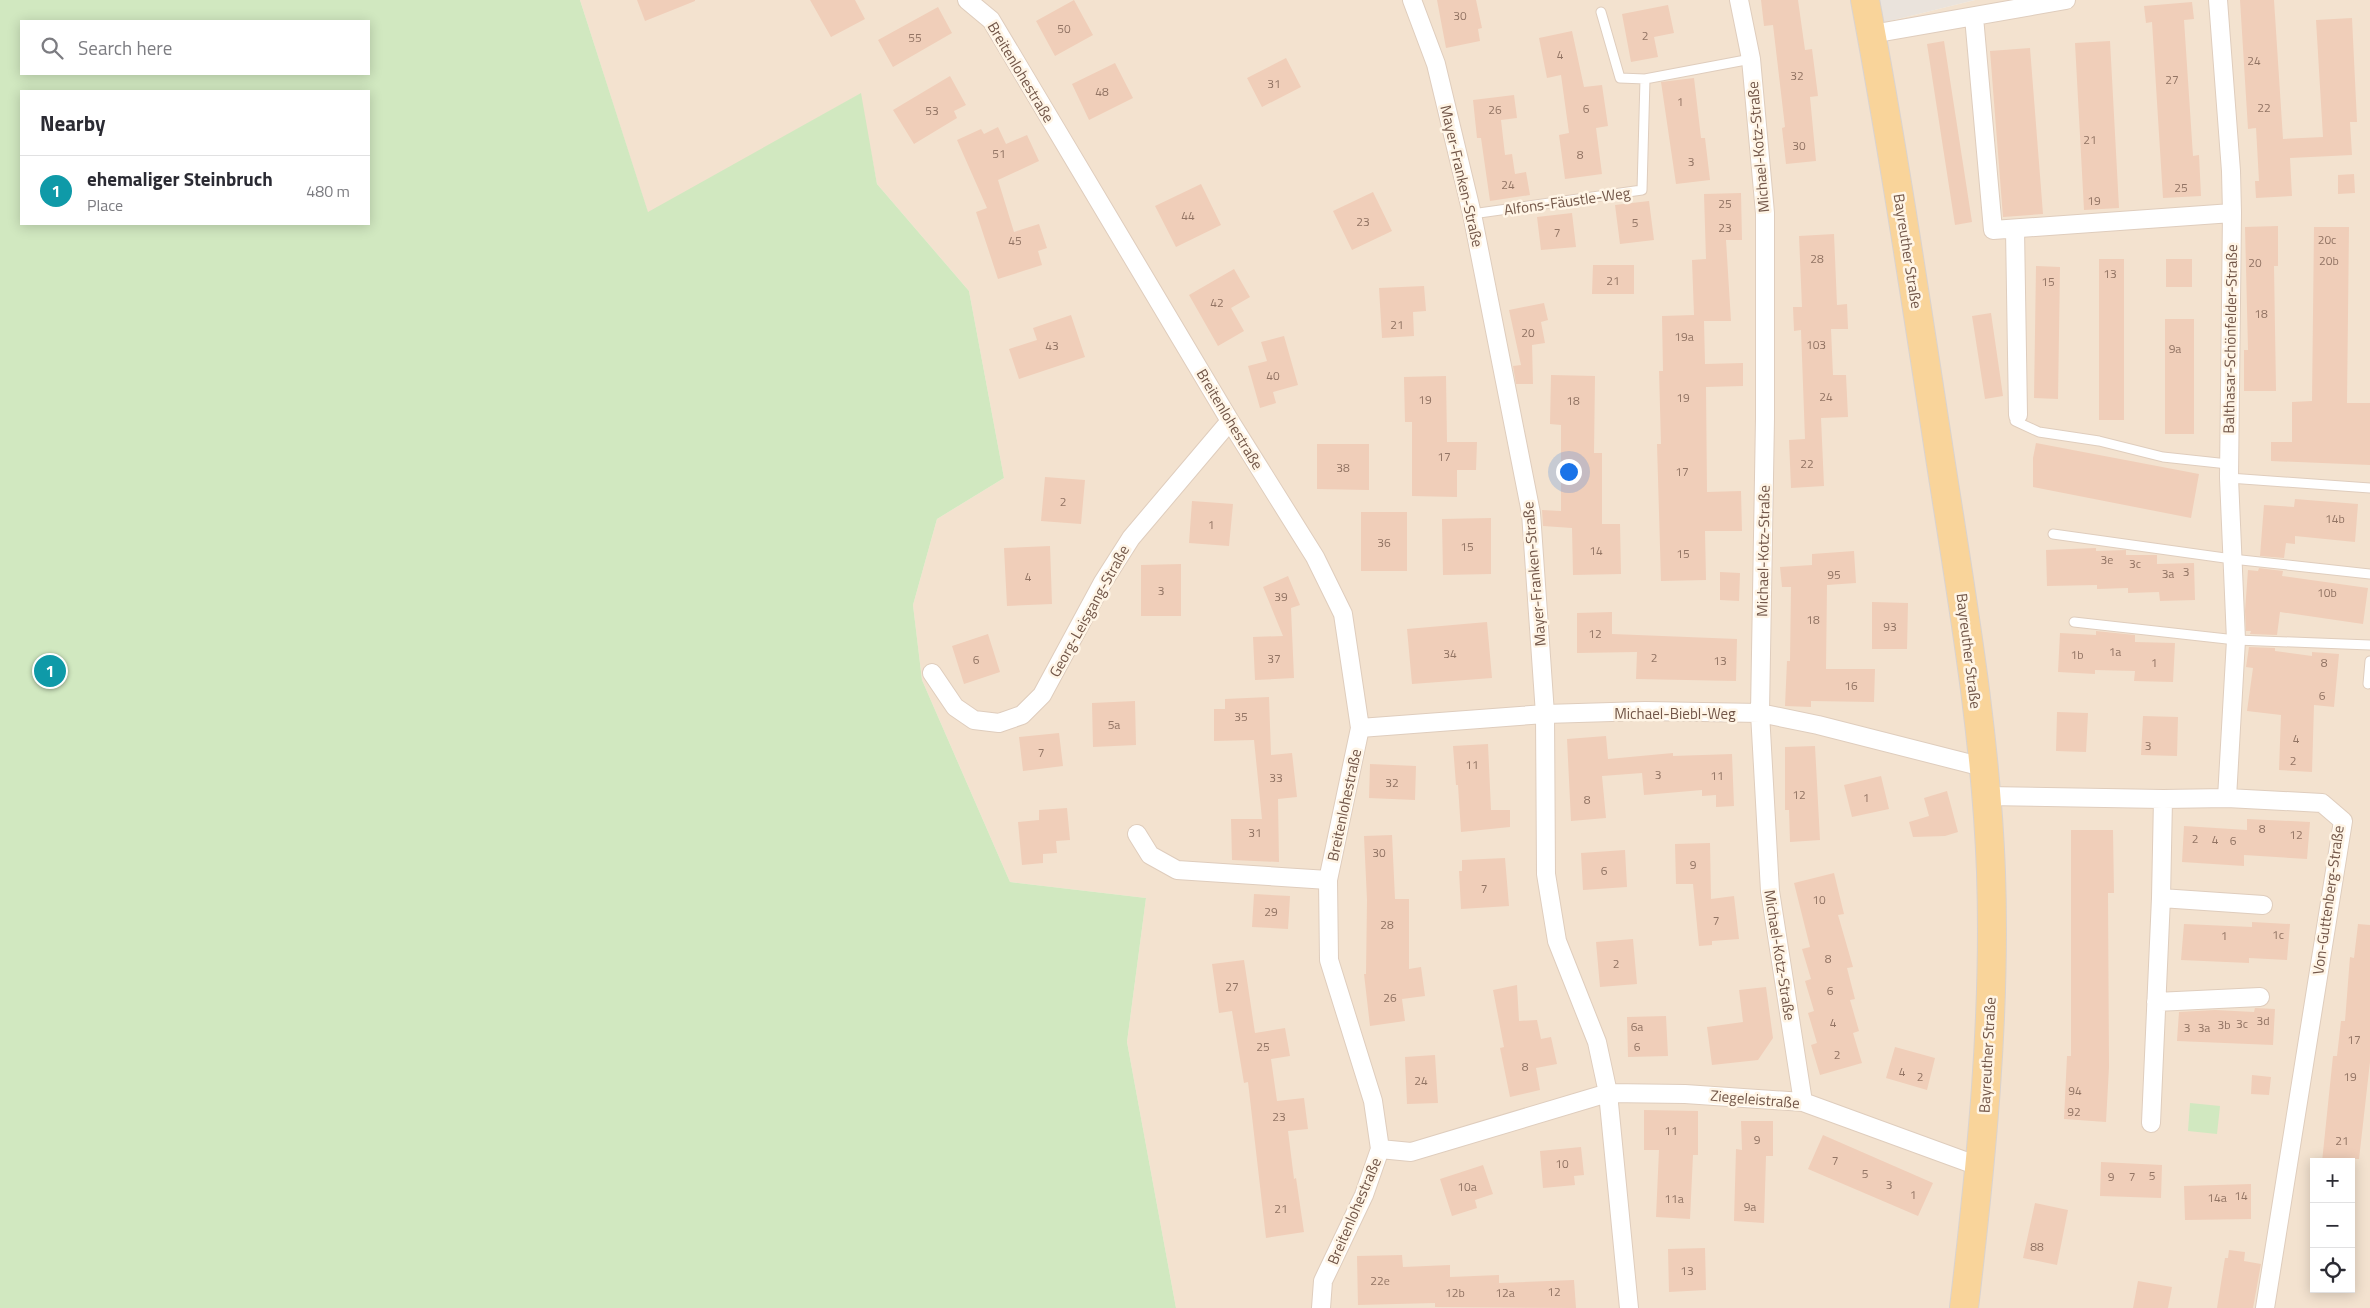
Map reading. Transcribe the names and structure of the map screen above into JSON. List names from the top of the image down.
{
  "streets": {
    "main road": ["Bayreuther Straße"],
    "street": [
      "Breitenlohestraße",
      "Michael-Kotz-Straße",
      "Mayer-Franken-Straße",
      "Balthasar-Schönfelder-Straße",
      "Georg-Leisgang-Straße",
      "Michael-Biebl-Weg",
      "Von-Guttenberg-Straße",
      "Ziegeleistraße"
    ],
    "lane": ["Alfons-Fäustle-Weg"]
  },
  "crossings": [
    ["Breitenlohestraße", "Georg-Leisgang-Straße"],
    ["Breitenlohestraße", "Michael-Biebl-Weg"],
    ["Breitenlohestraße", "Ziegeleistraße"],
    ["Michael-Kotz-Straße", "Michael-Biebl-Weg"],
    ["Michael-Kotz-Straße", "Ziegeleistraße"],
    ["Mayer-Franken-Straße", "Alfons-Fäustle-Weg"],
    ["Mayer-Franken-Straße", "Michael-Biebl-Weg"],
    ["Mayer-Franken-Straße", "Ziegeleistraße"],
    ["Bayreuther Straße", "Michael-Biebl-Weg"],
    ["Bayreuther Straße", "Von-Guttenberg-Straße"],
    ["Bayreuther Straße", "Ziegeleistraße"],
    ["Balthasar-Schönfelder-Straße", "Von-Guttenberg-Straße"]
  ],
  "house_numbers": [
    "30",
    "50",
    "2",
    "55",
    "4",
    "24",
    "32",
    "27",
    "31",
    "48",
    "1",
    "22",
    "6",
    "26",
    "53",
    "21",
    "30",
    "51",
    "8",
    "3",
    "24",
    "25",
    "19",
    "25",
    "44",
    "23",
    "5",
    "23",
    "7",
    "20c",
    "45",
    "28",
    "20b",
    "20",
    "13",
    "21",
    "15",
    "42",
    "18",
    "21",
    "20",
    "19a",
    "103",
    "43",
    "9a",
    "40",
    "24",
    "19",
    "19",
    "18",
    "17",
    "22",
    "38",
    "17",
    "2",
    "14b",
    "1",
    "36",
    "15",
    "14",
    "15",
    "3e",
    "3c",
    "3",
    "3a",
    "95",
    "4",
    "3",
    "10b",
    "39",
    "18",
    "93",
    "12",
    "1a",
    "34",
    "1b",
    "2",
    "37",
    "6",
    "13",
    "1",
    "8",
    "16",
    "6",
    "35",
    "5a",
    "4",
    "3",
    "7",
    "2",
    "11",
    "3",
    "11",
    "33",
    "32",
    "12",
    "1",
    "8",
    "8",
    "31",
    "12",
    "2",
    "4",
    "6",
    "30",
    "9",
    "6",
    "7",
    "10",
    "29",
    "7",
    "28",
    "1c",
    "1",
    "8",
    "2",
    "27",
    "6",
    "26",
    "3d",
    "4",
    "3c",
    "3b",
    "6a",
    "3",
    "3a",
    "17",
    "25",
    "6",
    "2",
    "8",
    "4",
    "2",
    "19",
    "24",
    "94",
    "92",
    "23",
    "11",
    "9",
    "21",
    "7",
    "10",
    "5",
    "5",
    "9",
    "7",
    "3",
    "10a",
    "1",
    "14",
    "14a",
    "11a",
    "9a",
    "21",
    "88",
    "13",
    "22e",
    "12",
    "12b",
    "12a"
  ],
  "page": {
    "search": "Search here",
    "heading": "Nearby",
    "list": [
      {
        "mark": "1",
        "name": "ehemaliger Steinbruch",
        "note": "Place",
        "value": "480 m"
      }
    ],
    "pins": "1",
    "map_buttons": ["+", "−"]
  }
}
